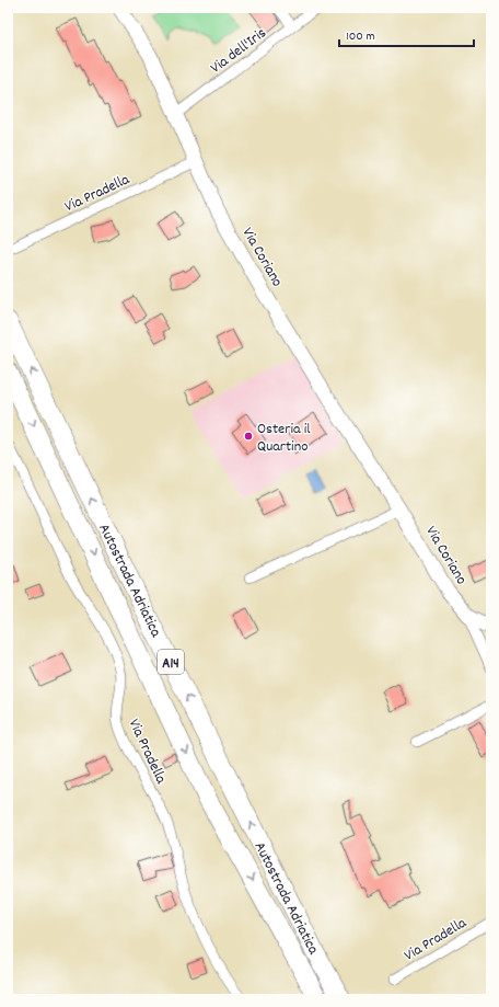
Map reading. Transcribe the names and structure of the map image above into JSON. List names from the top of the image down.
{
  "streets": {
    "highway": ["Autostrada Adriatica", "A14"],
    "main road": ["Via Coriano"],
    "street": ["Via dell'Iris", "Via Pradella"]
  },
  "crossings": [
    ["Via dell'Iris", "Via Coriano"],
    ["Via Pradella", "Via Coriano"]
  ],
  "places": ["Osteria il Quartino"],
  "scale_bar": "100 m"
}
